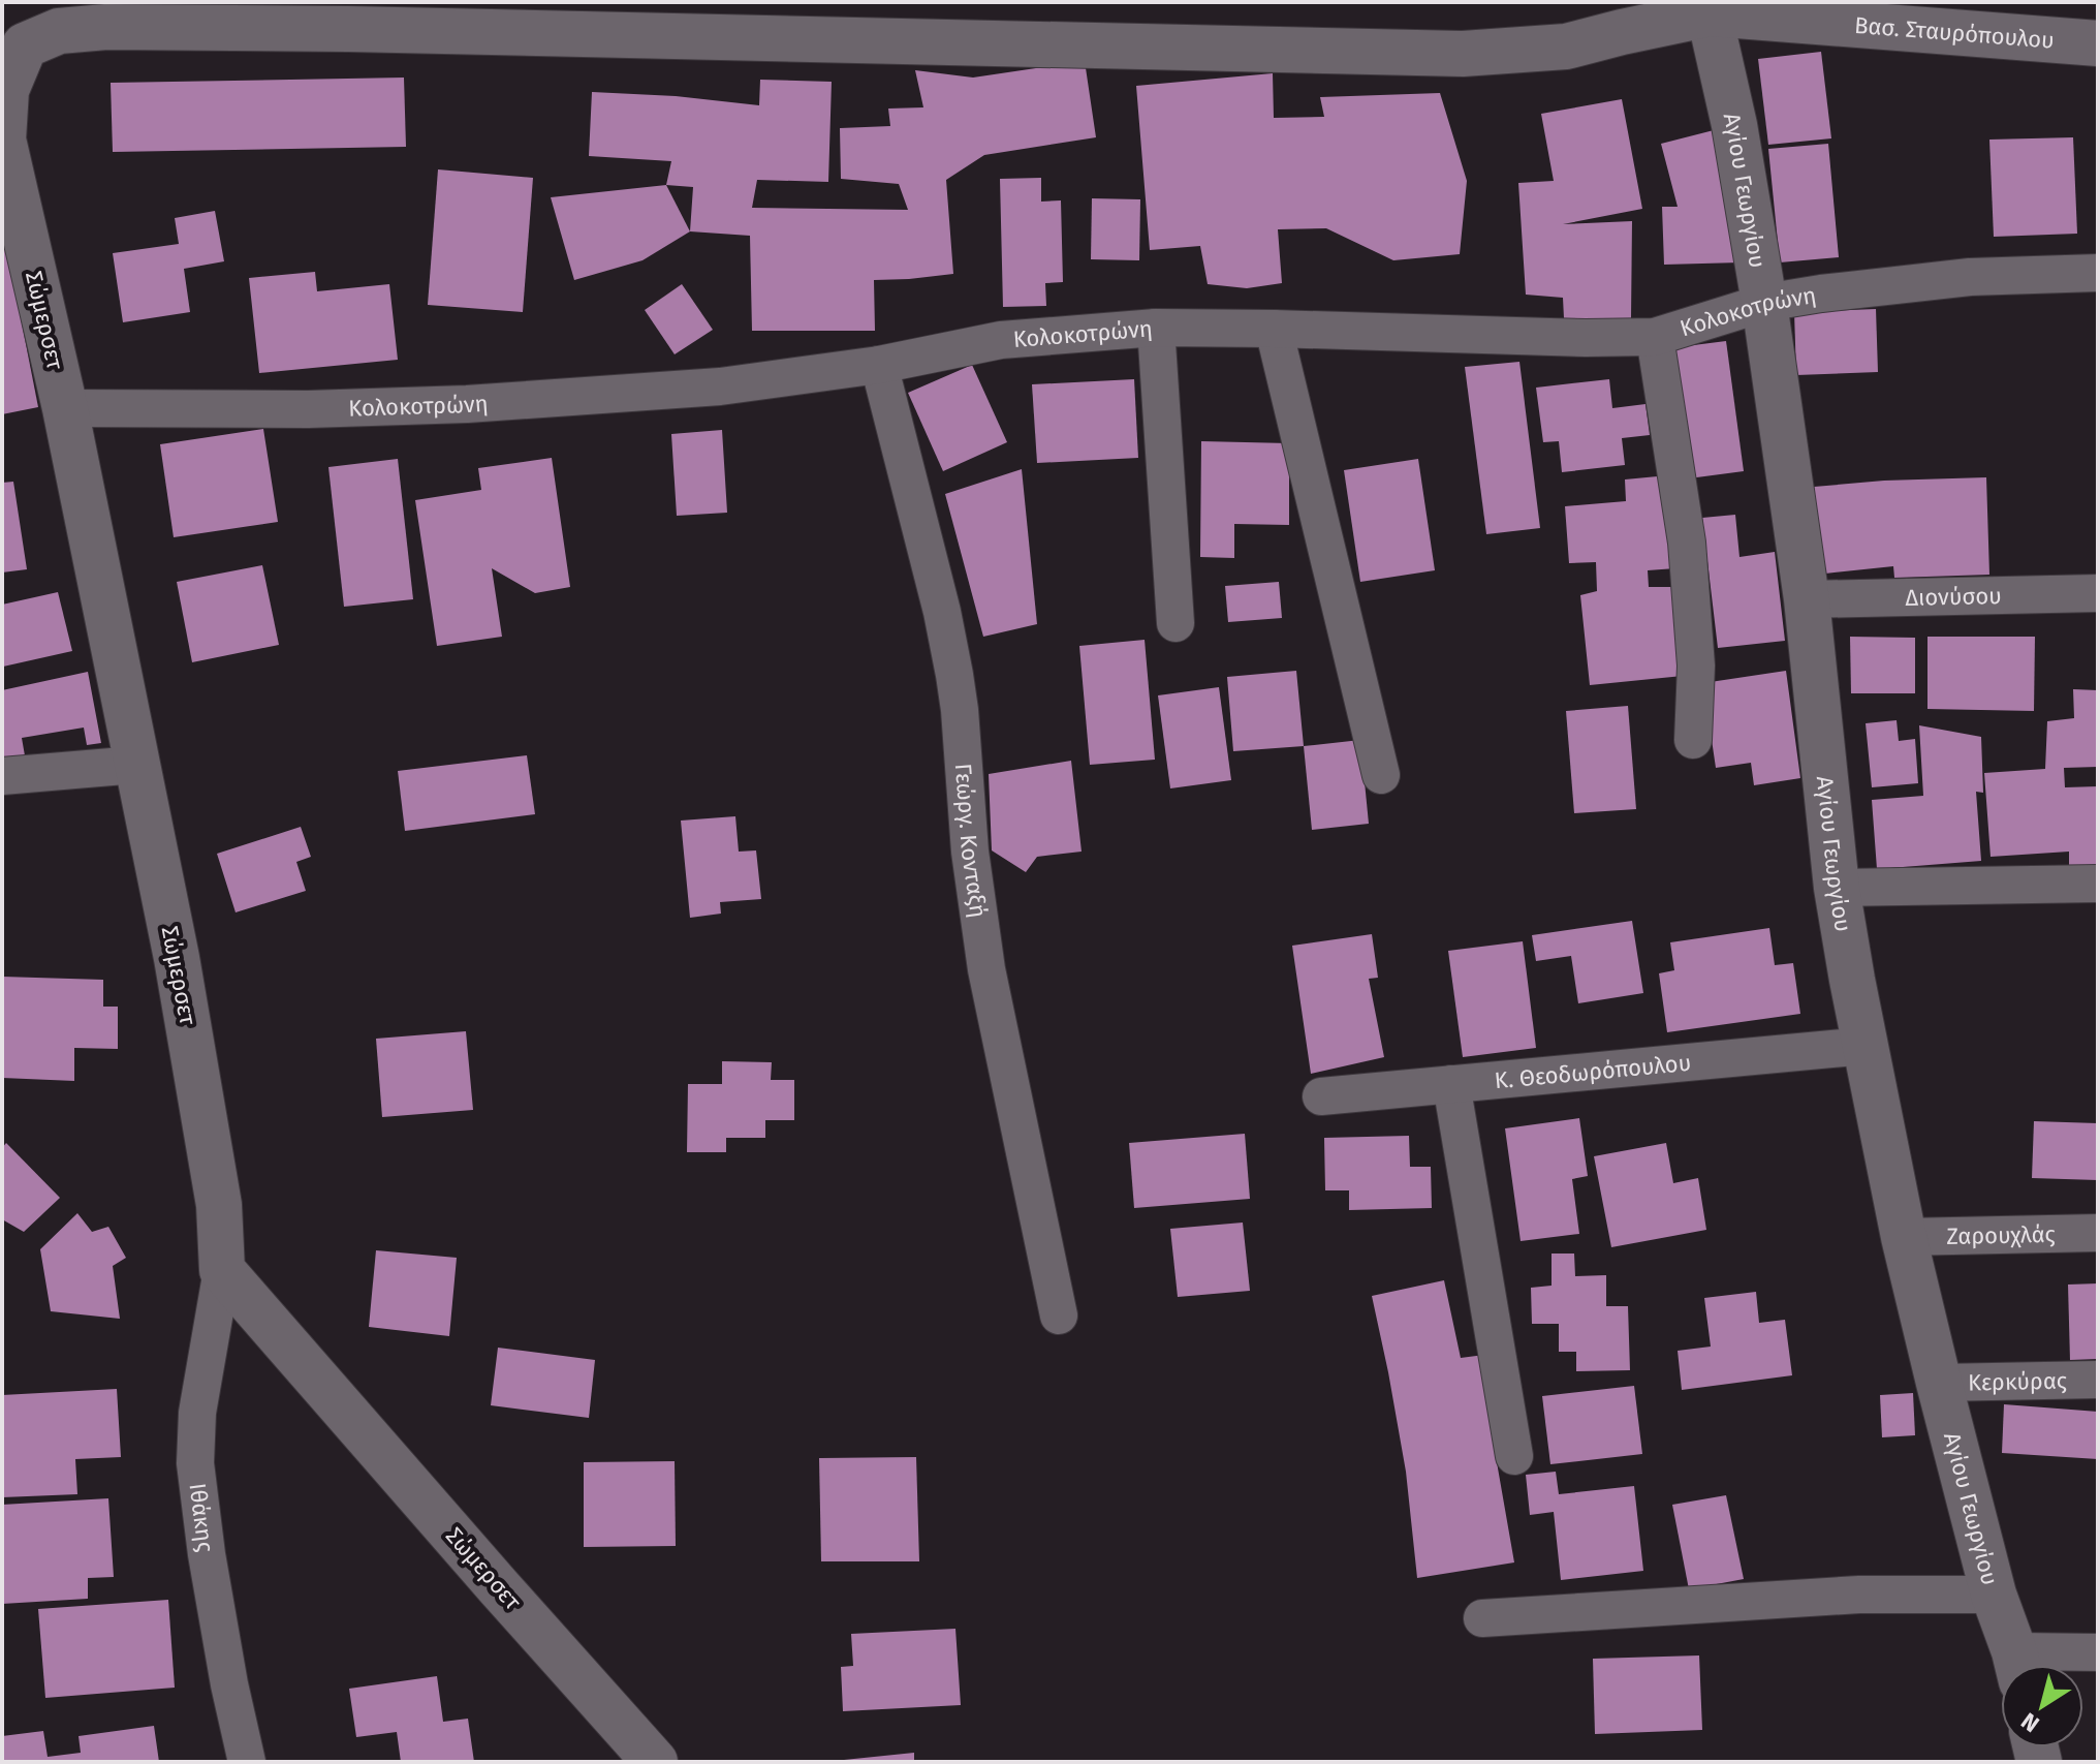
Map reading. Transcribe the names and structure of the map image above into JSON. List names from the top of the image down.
{
  "streets": {
    "street": [
      "Βασ. Σταυρόπουλου",
      "Αγίου Γεωργίου",
      "Κολοκοτρώνη",
      "Σώμερσετ",
      "Διονύσου",
      "Γεώργ. Κονταξή",
      "Κ. Θεοδωρόπουλου",
      "Ζαρουχλάς",
      "Κερκύρας",
      "Ιθάκης"
    ]
  },
  "crossings": [
    ["Βασ. Σταυρόπουλου", "Αγίου Γεωργίου"],
    ["Βασ. Σταυρόπουλου", "Σώμερσετ"],
    ["Αγίου Γεωργίου", "Κολοκοτρώνη"],
    ["Αγίου Γεωργίου", "Διονύσου"],
    ["Αγίου Γεωργίου", "Κ. Θεοδωρόπουλου"],
    ["Αγίου Γεωργίου", "Ζαρουχλάς"],
    ["Αγίου Γεωργίου", "Κερκύρας"],
    ["Κολοκοτρώνη", "Σώμερσετ"],
    ["Κολοκοτρώνη", "Γεώργ. Κονταξή"],
    ["Σώμερσετ", "Ιθάκης"]
  ],
  "north": "bottom left"
}
